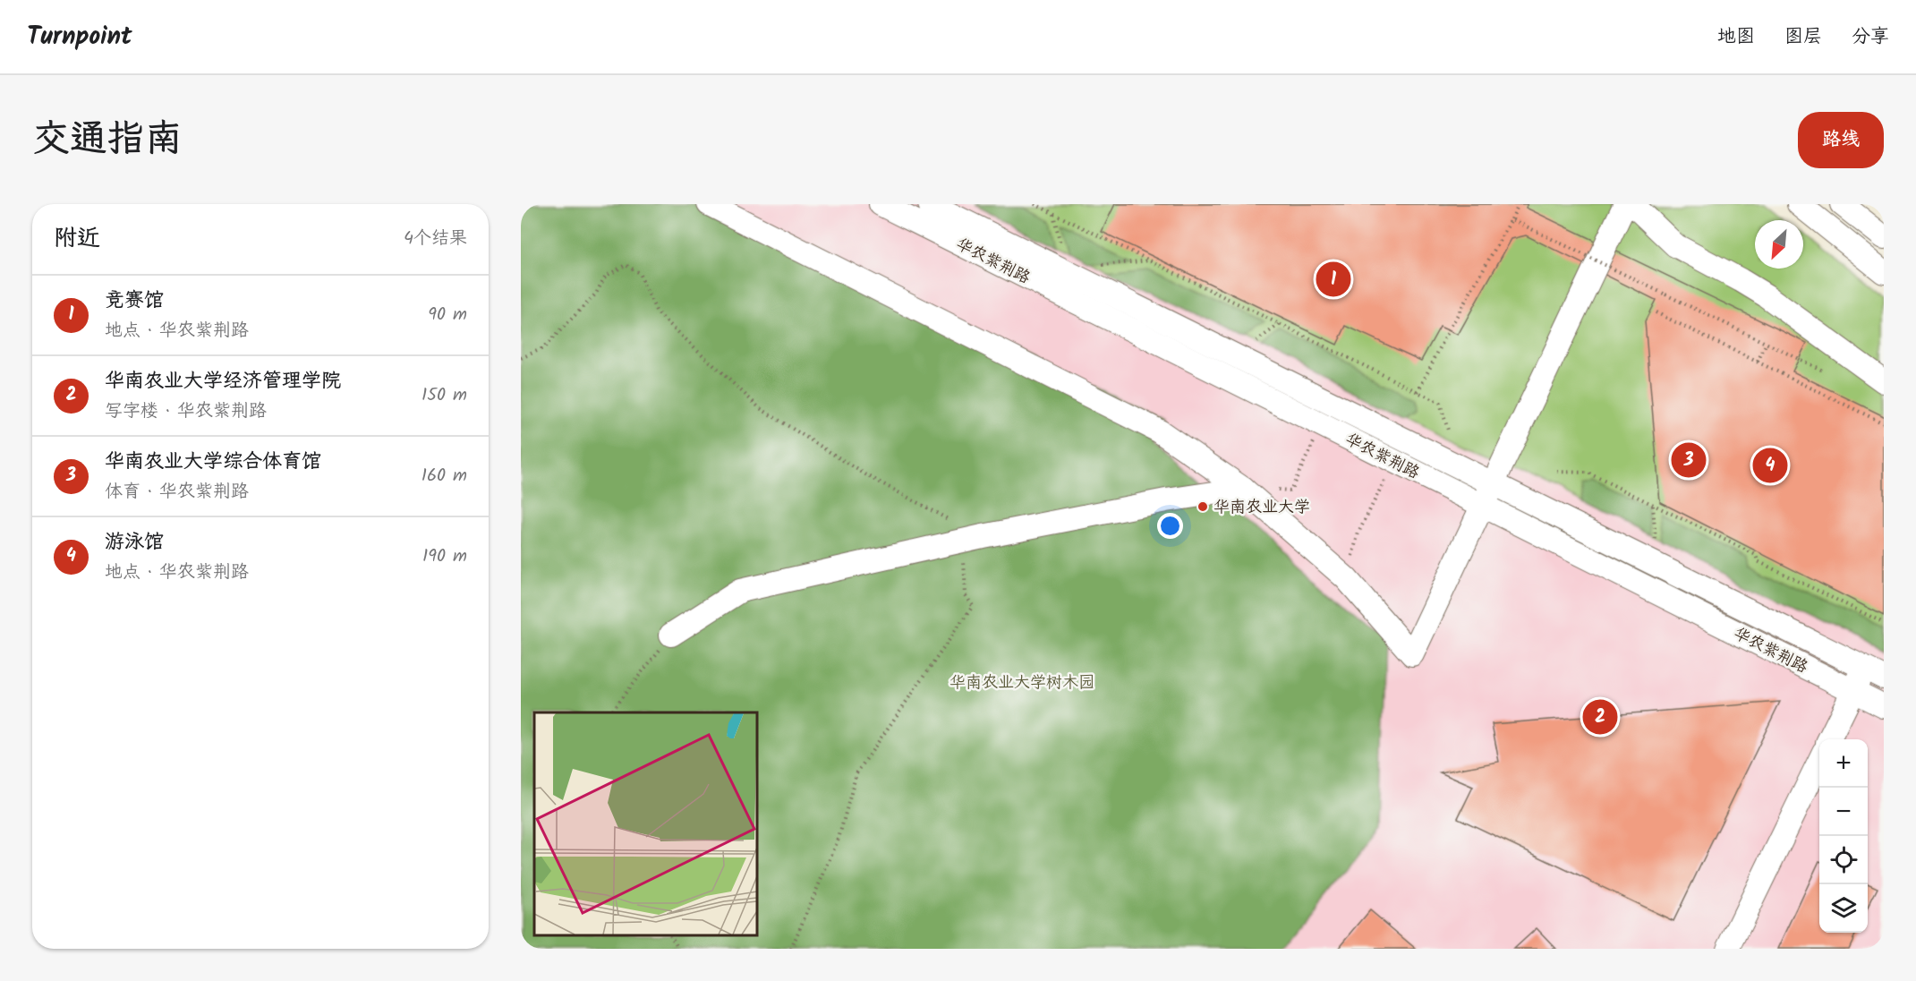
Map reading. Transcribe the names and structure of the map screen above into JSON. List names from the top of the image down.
{
  "streets": {
    "street": ["华农紫荆路"]
  },
  "parks": ["华南农业大学树木园"],
  "places": ["华南农业大学"],
  "north": "bottom left",
  "page": {
    "header": "Turnpoint",
    "nav": ["地图", "图层", "分享"],
    "title": "交通指南",
    "buttons": "路线",
    "heading": ["附近", "4个结果"],
    "pins": [
      "1",
      "3",
      "4",
      "2"
    ],
    "list": [
      {
        "mark": "1",
        "name": "竞赛馆",
        "note": "地点 · 华农紫荆路",
        "value": "90 m"
      },
      {
        "mark": "2",
        "name": "华南农业大学经济管理学院",
        "note": "写字楼 · 华农紫荆路",
        "value": "150 m"
      },
      {
        "mark": "3",
        "name": "华南农业大学综合体育馆",
        "note": "体育 · 华农紫荆路",
        "value": "160 m"
      },
      {
        "mark": "4",
        "name": "游泳馆",
        "note": "地点 · 华农紫荆路",
        "value": "190 m"
      }
    ],
    "map_buttons": ["+", "−"]
  }
}
